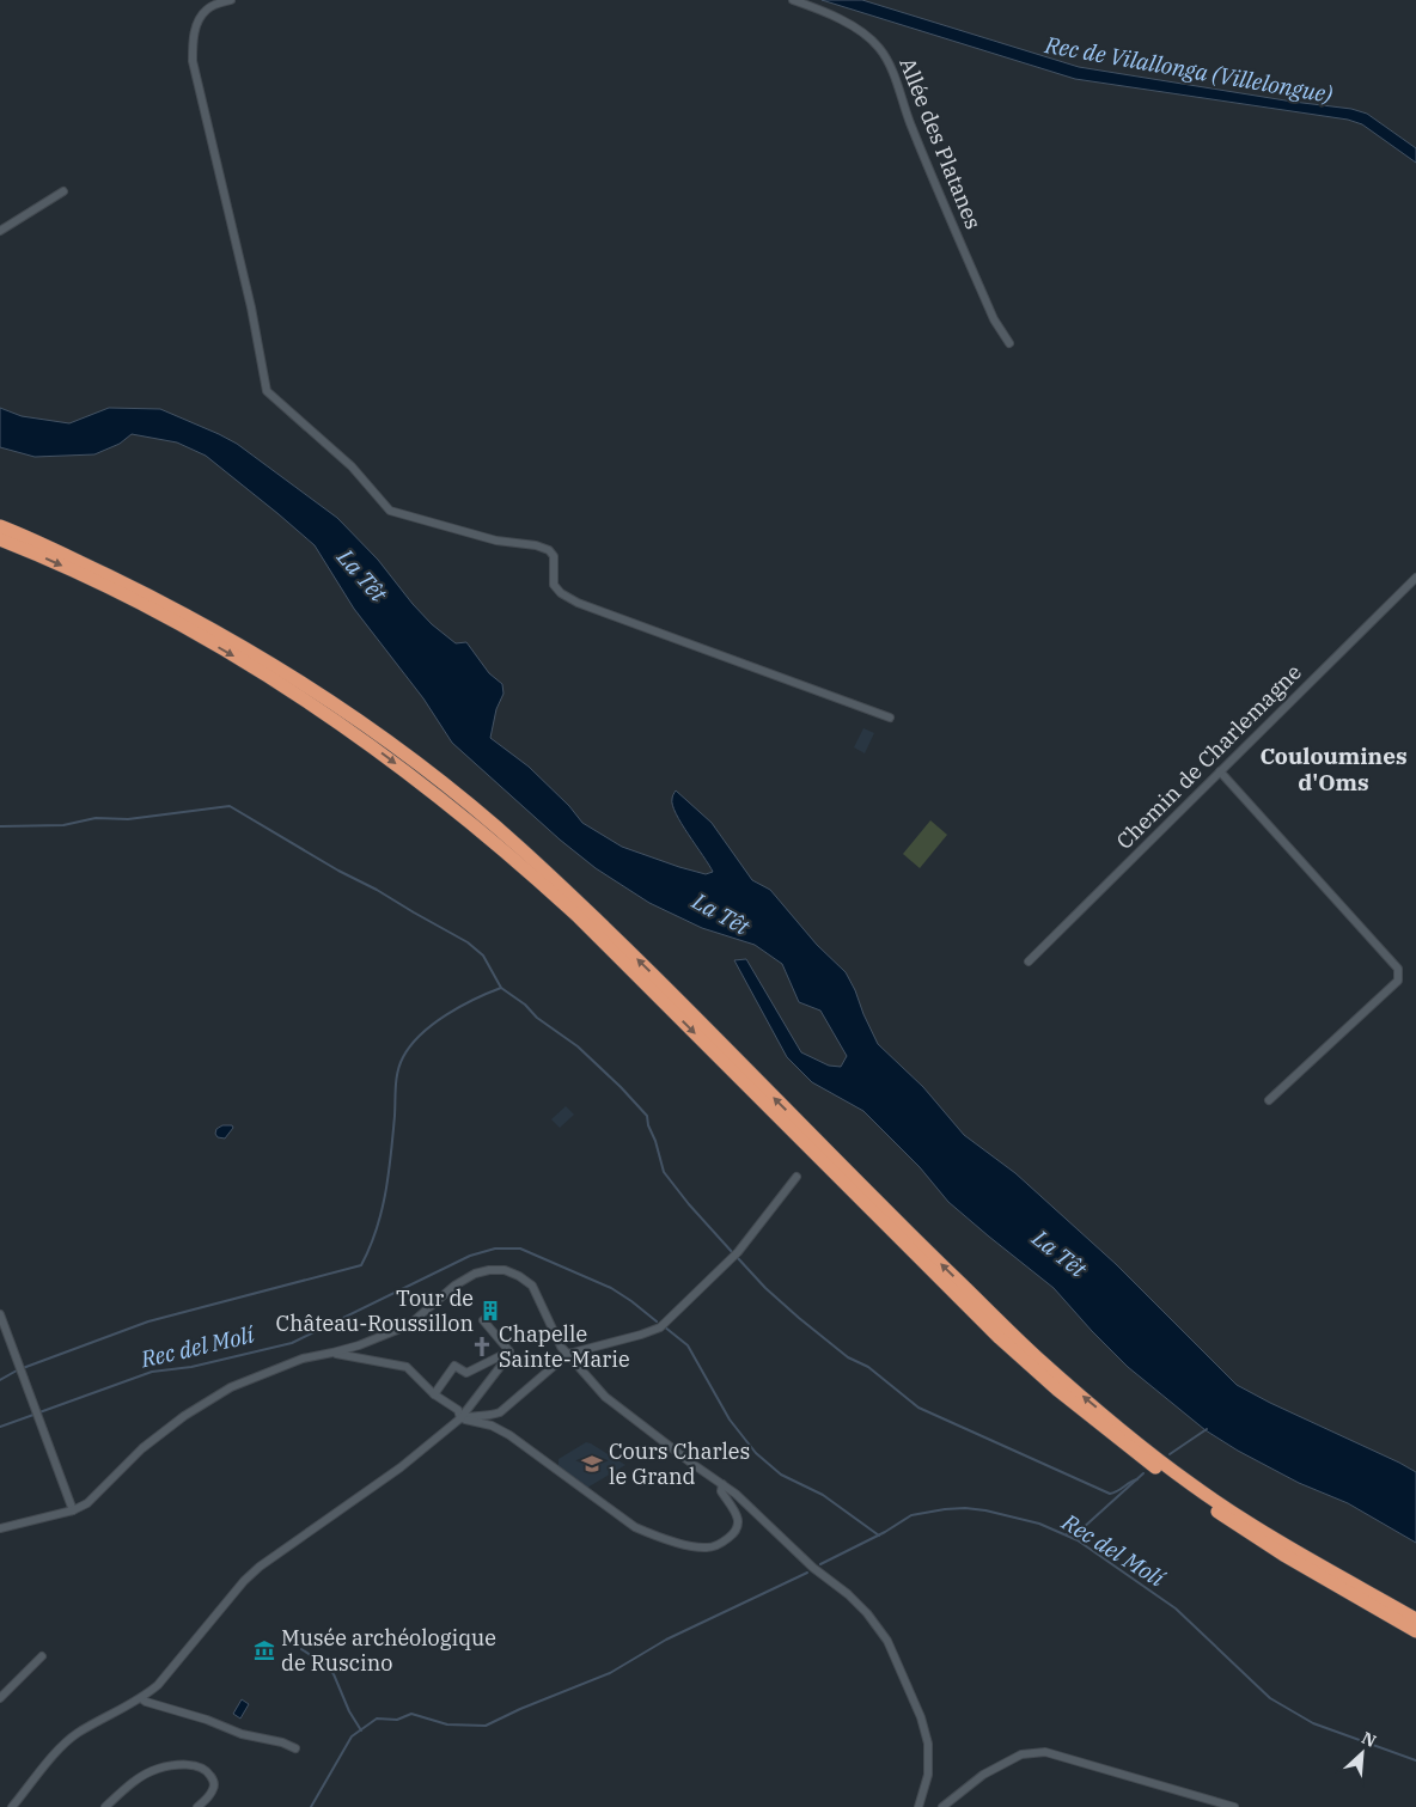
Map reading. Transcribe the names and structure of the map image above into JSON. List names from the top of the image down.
{
  "streets": {
    "street": ["Allée des Platanes", "Chemin de Charlemagne"]
  },
  "districts": ["Couloumines d'Oms"],
  "water": ["Rec de Vilallonga (Villelongue)", "La Têt", "Rec del Molí"],
  "places": {
    "building": ["Tour de Château-Roussillon"],
    "church": ["Chapelle Sainte-Marie"],
    "school or university": ["Cours Charles le Grand"],
    "museum": ["Musée archéologique de Ruscino"]
  },
  "north": "top right"
}
